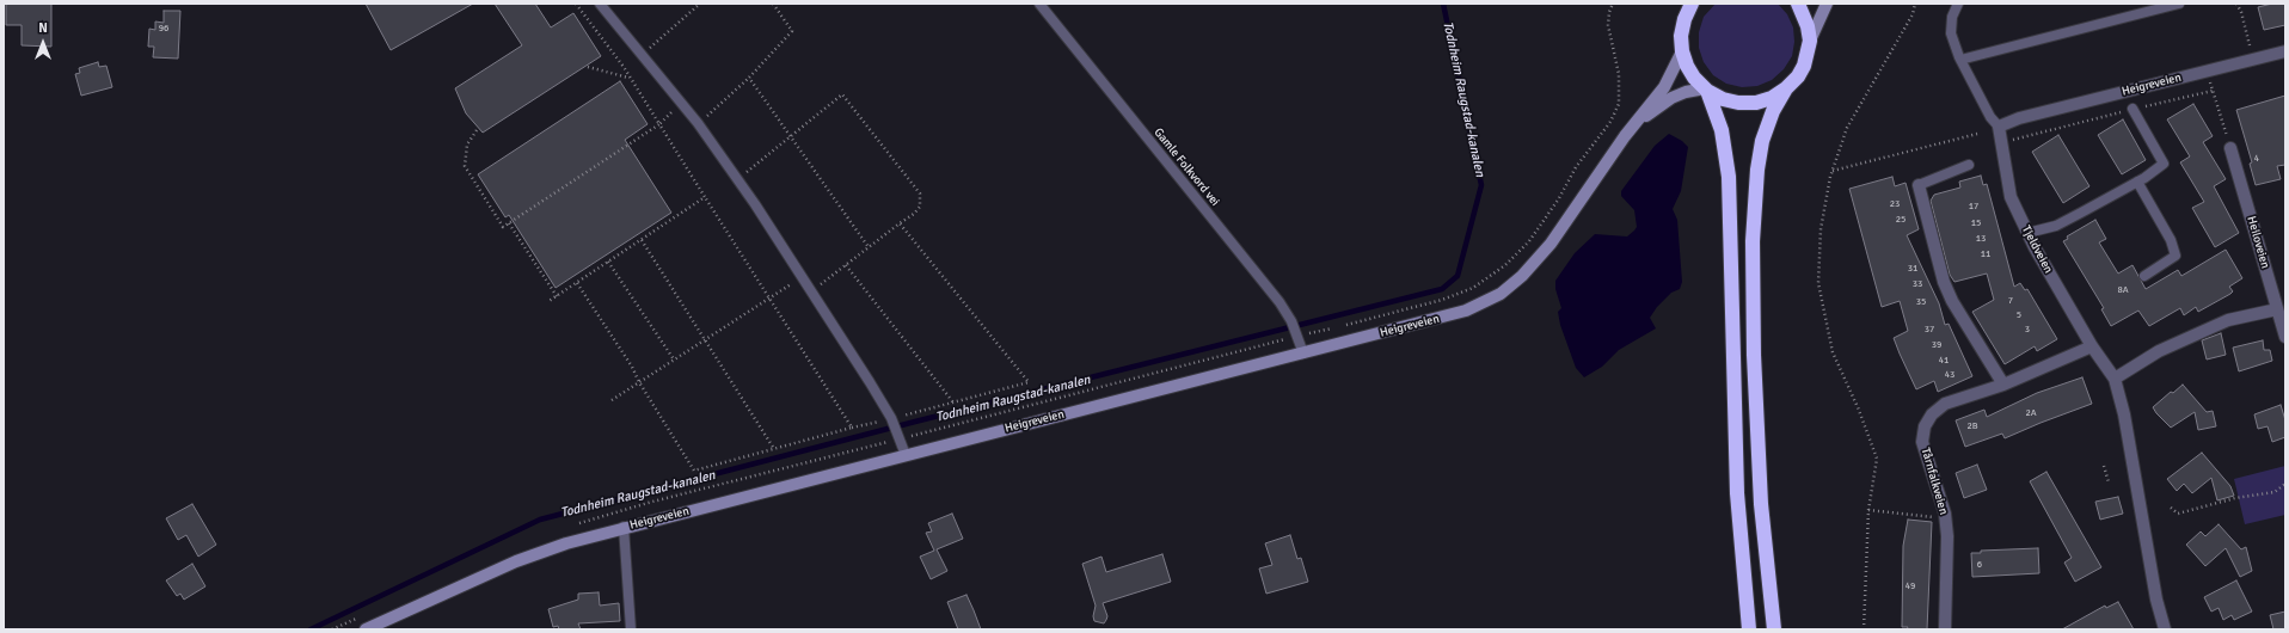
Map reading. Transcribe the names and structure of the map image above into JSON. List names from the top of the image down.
{
  "streets": {
    "main road": ["Heigreveien"],
    "street": ["Heiloveien", "Tjeldveien", "Tårnfalkveien"],
    "lane": ["Gamle Folkvord vei"]
  },
  "crossings": [
    ["Heigreveien", "Gamle Folkvord vei"],
    ["Heigreveien", "Tjeldveien"],
    ["Tjeldveien", "Tårnfalkveien"]
  ],
  "water": ["Todnheim Raugstad-kanalen"],
  "house_numbers": [
    "96",
    "4",
    "23",
    "17",
    "25",
    "15",
    "13",
    "11",
    "31",
    "33",
    "8A",
    "7",
    "35",
    "5",
    "37",
    "3",
    "39",
    "41",
    "43",
    "2A",
    "2B",
    "6",
    "49"
  ],
  "north": "top"
}
